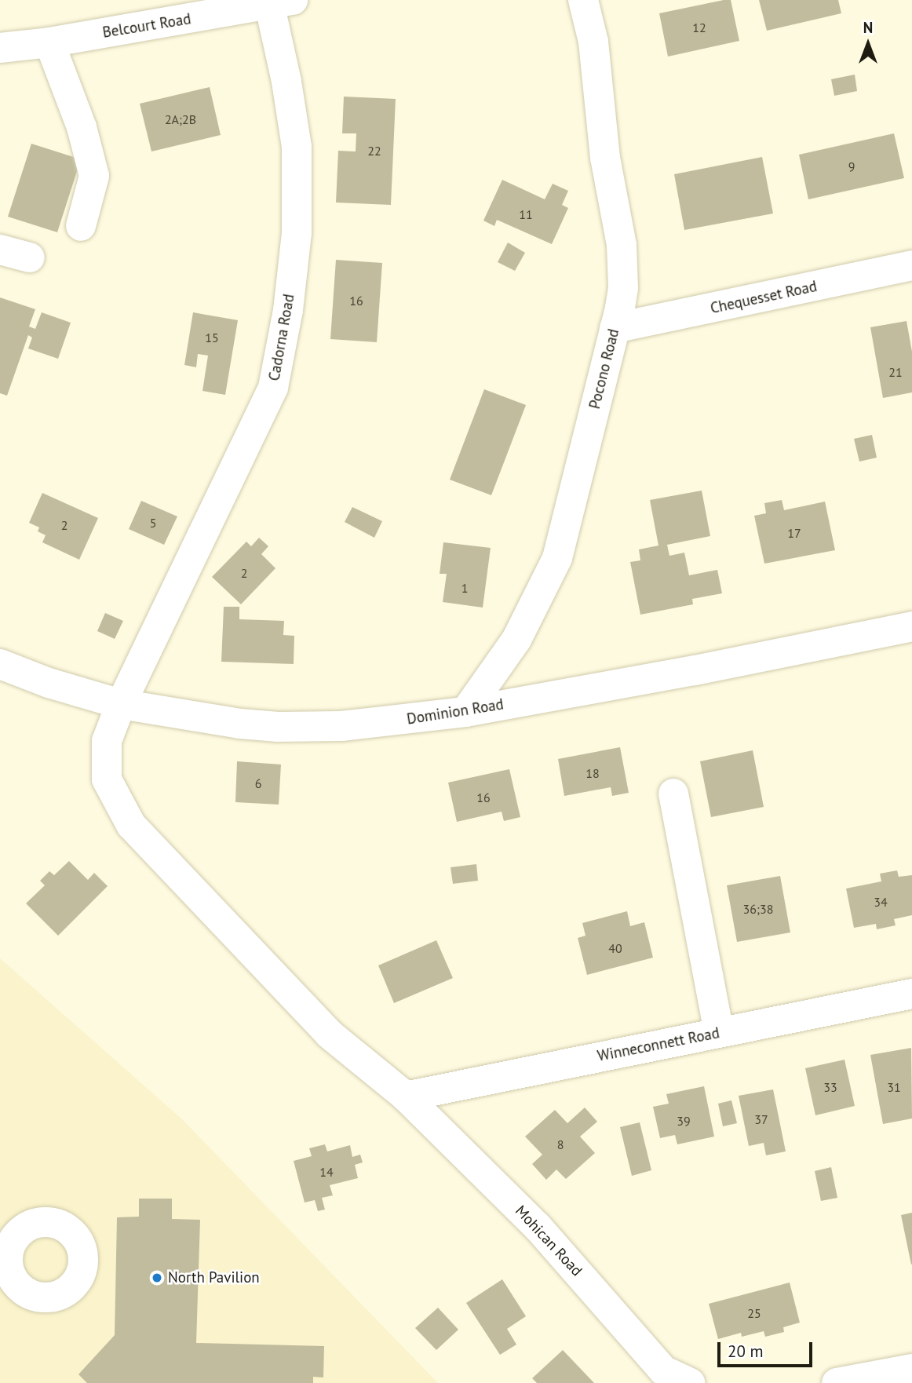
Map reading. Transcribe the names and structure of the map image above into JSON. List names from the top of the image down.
{
  "streets": {
    "street": [
      "Belcourt Road",
      "Chequesset Road",
      "Cadorna Road",
      "Pocono Road",
      "Dominion Road",
      "Winneconnett Road",
      "Mohican Road"
    ]
  },
  "crossings": [
    ["Belcourt Road", "Cadorna Road"],
    ["Chequesset Road", "Pocono Road"],
    ["Cadorna Road", "Dominion Road"],
    ["Cadorna Road", "Winneconnett Road"],
    ["Cadorna Road", "Mohican Road"],
    ["Pocono Road", "Dominion Road"],
    ["Winneconnett Road", "Mohican Road"]
  ],
  "places": ["North Pavilion"],
  "house_numbers": [
    "12",
    "2A;2B",
    "22",
    "9",
    "11",
    "16",
    "15",
    "21",
    "5",
    "2",
    "17",
    "2",
    "1",
    "18",
    "6",
    "16",
    "34",
    "36;38",
    "40",
    "33",
    "31",
    "37",
    "39",
    "8",
    "14",
    "25"
  ],
  "scale_bar": "20 m",
  "north": "top"
}
